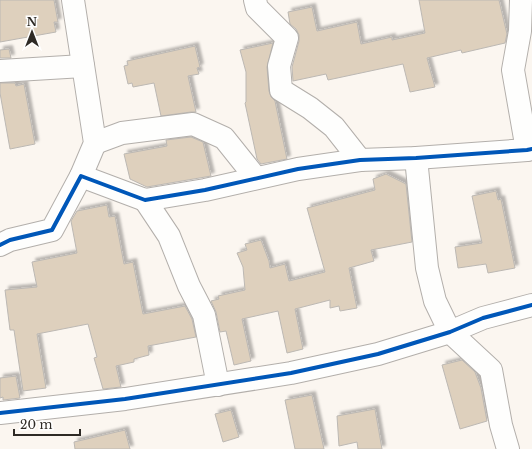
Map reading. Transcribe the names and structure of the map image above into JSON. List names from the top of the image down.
{
  "scale_bar": "20 m",
  "north": "top"
}
